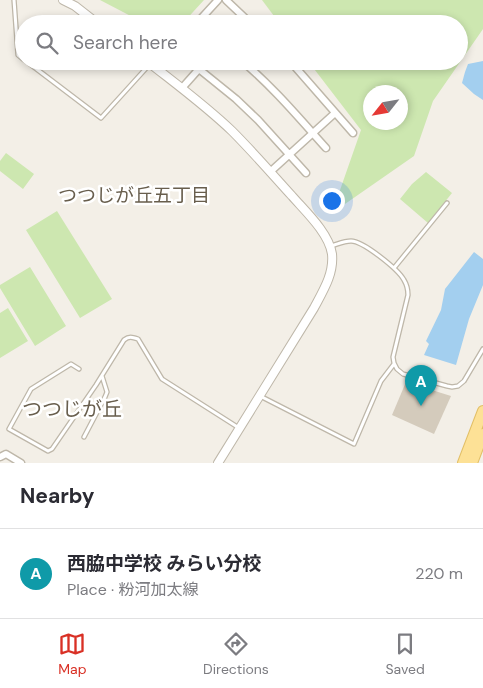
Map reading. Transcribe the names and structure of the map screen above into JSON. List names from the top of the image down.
{
  "districts": ["つつじが丘五丁目", "つつじが丘"],
  "north": "bottom left",
  "page": {
    "search": "Search here",
    "pins": "A",
    "heading": "Nearby",
    "list": [
      {
        "mark": "A",
        "name": "西脇中学校 みらい分校",
        "note": "Place · 粉河加太線",
        "value": "220 m"
      }
    ],
    "nav": ["Map", "Directions", "Saved"]
  }
}
